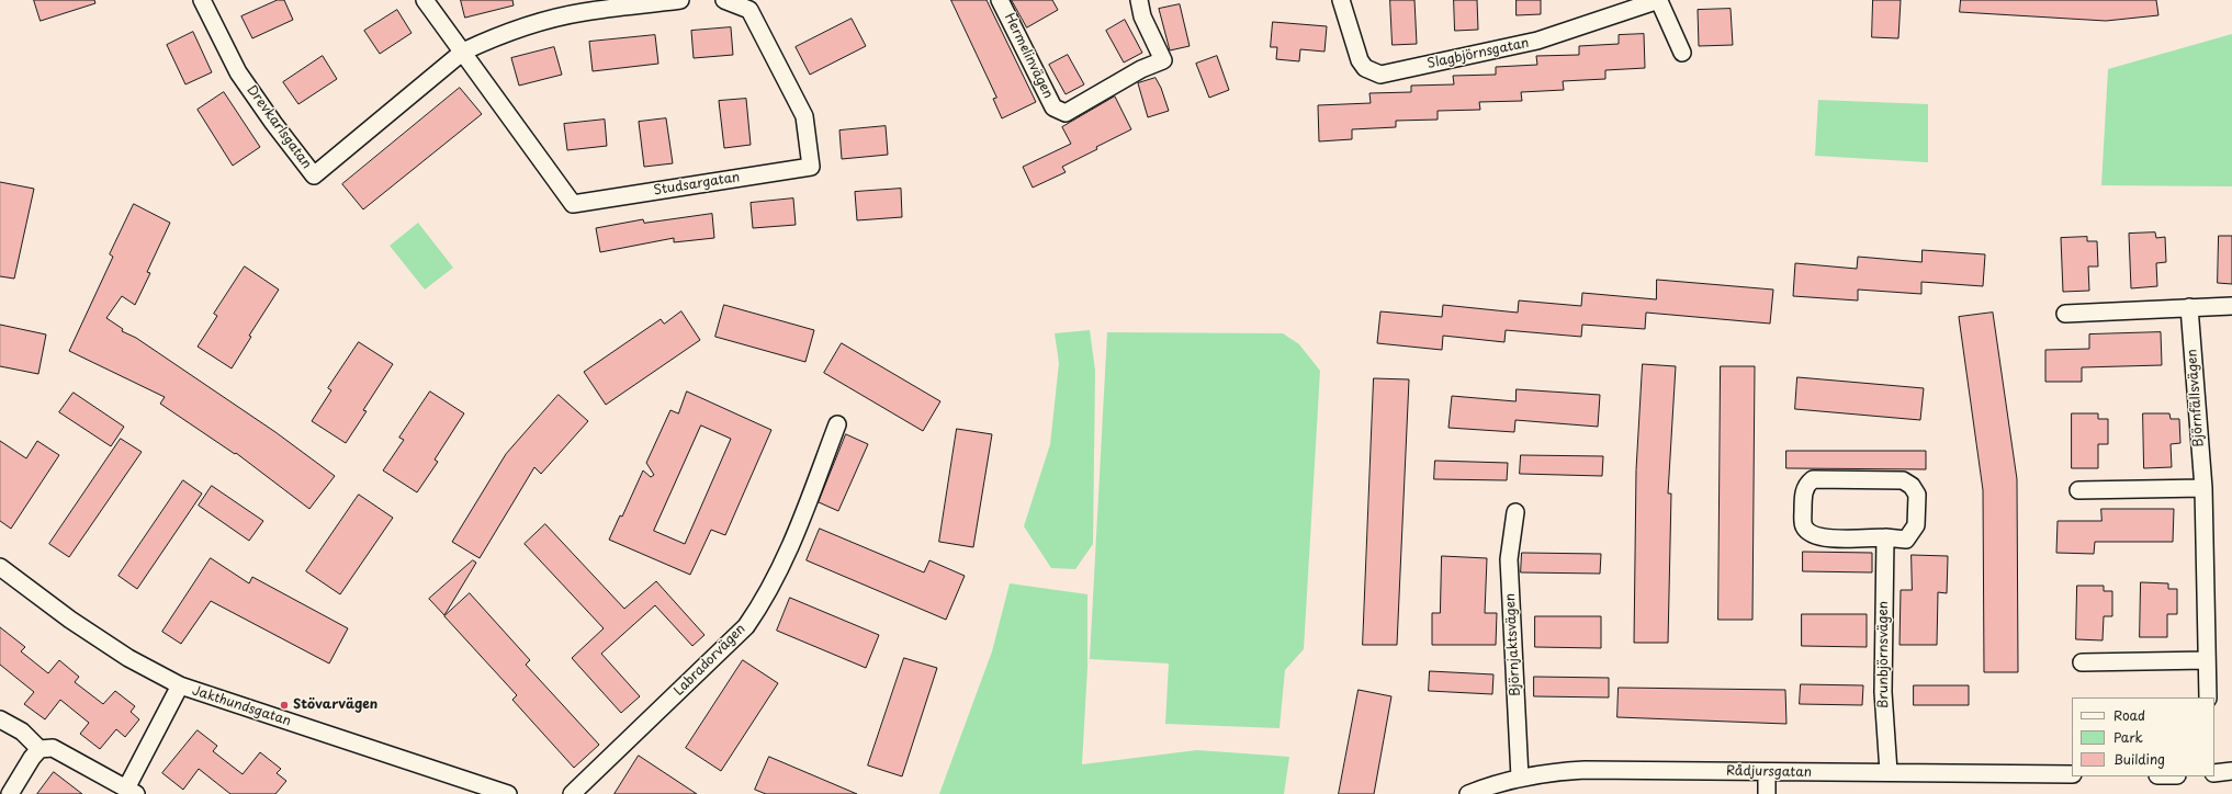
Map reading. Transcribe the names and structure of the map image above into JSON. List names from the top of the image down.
{
  "streets": {
    "street": [
      "Slagbjörnsgatan",
      "Hermelinvägen",
      "Drevkarlsgatan",
      "Studsargatan",
      "Björnfällsvägen",
      "Björnjaktsvägen",
      "Brunbjörnsvägen",
      "Labradorvägen",
      "Jakthundsgatan",
      "Rådjursgatan"
    ]
  },
  "crossings": [
    ["Drevkarlsgatan", "Studsargatan"],
    ["Björnjaktsvägen", "Rådjursgatan"],
    ["Brunbjörnsvägen", "Rådjursgatan"]
  ],
  "places": ["Stövarvägen"],
  "legend": ["Road", "Park", "Building"]
}
